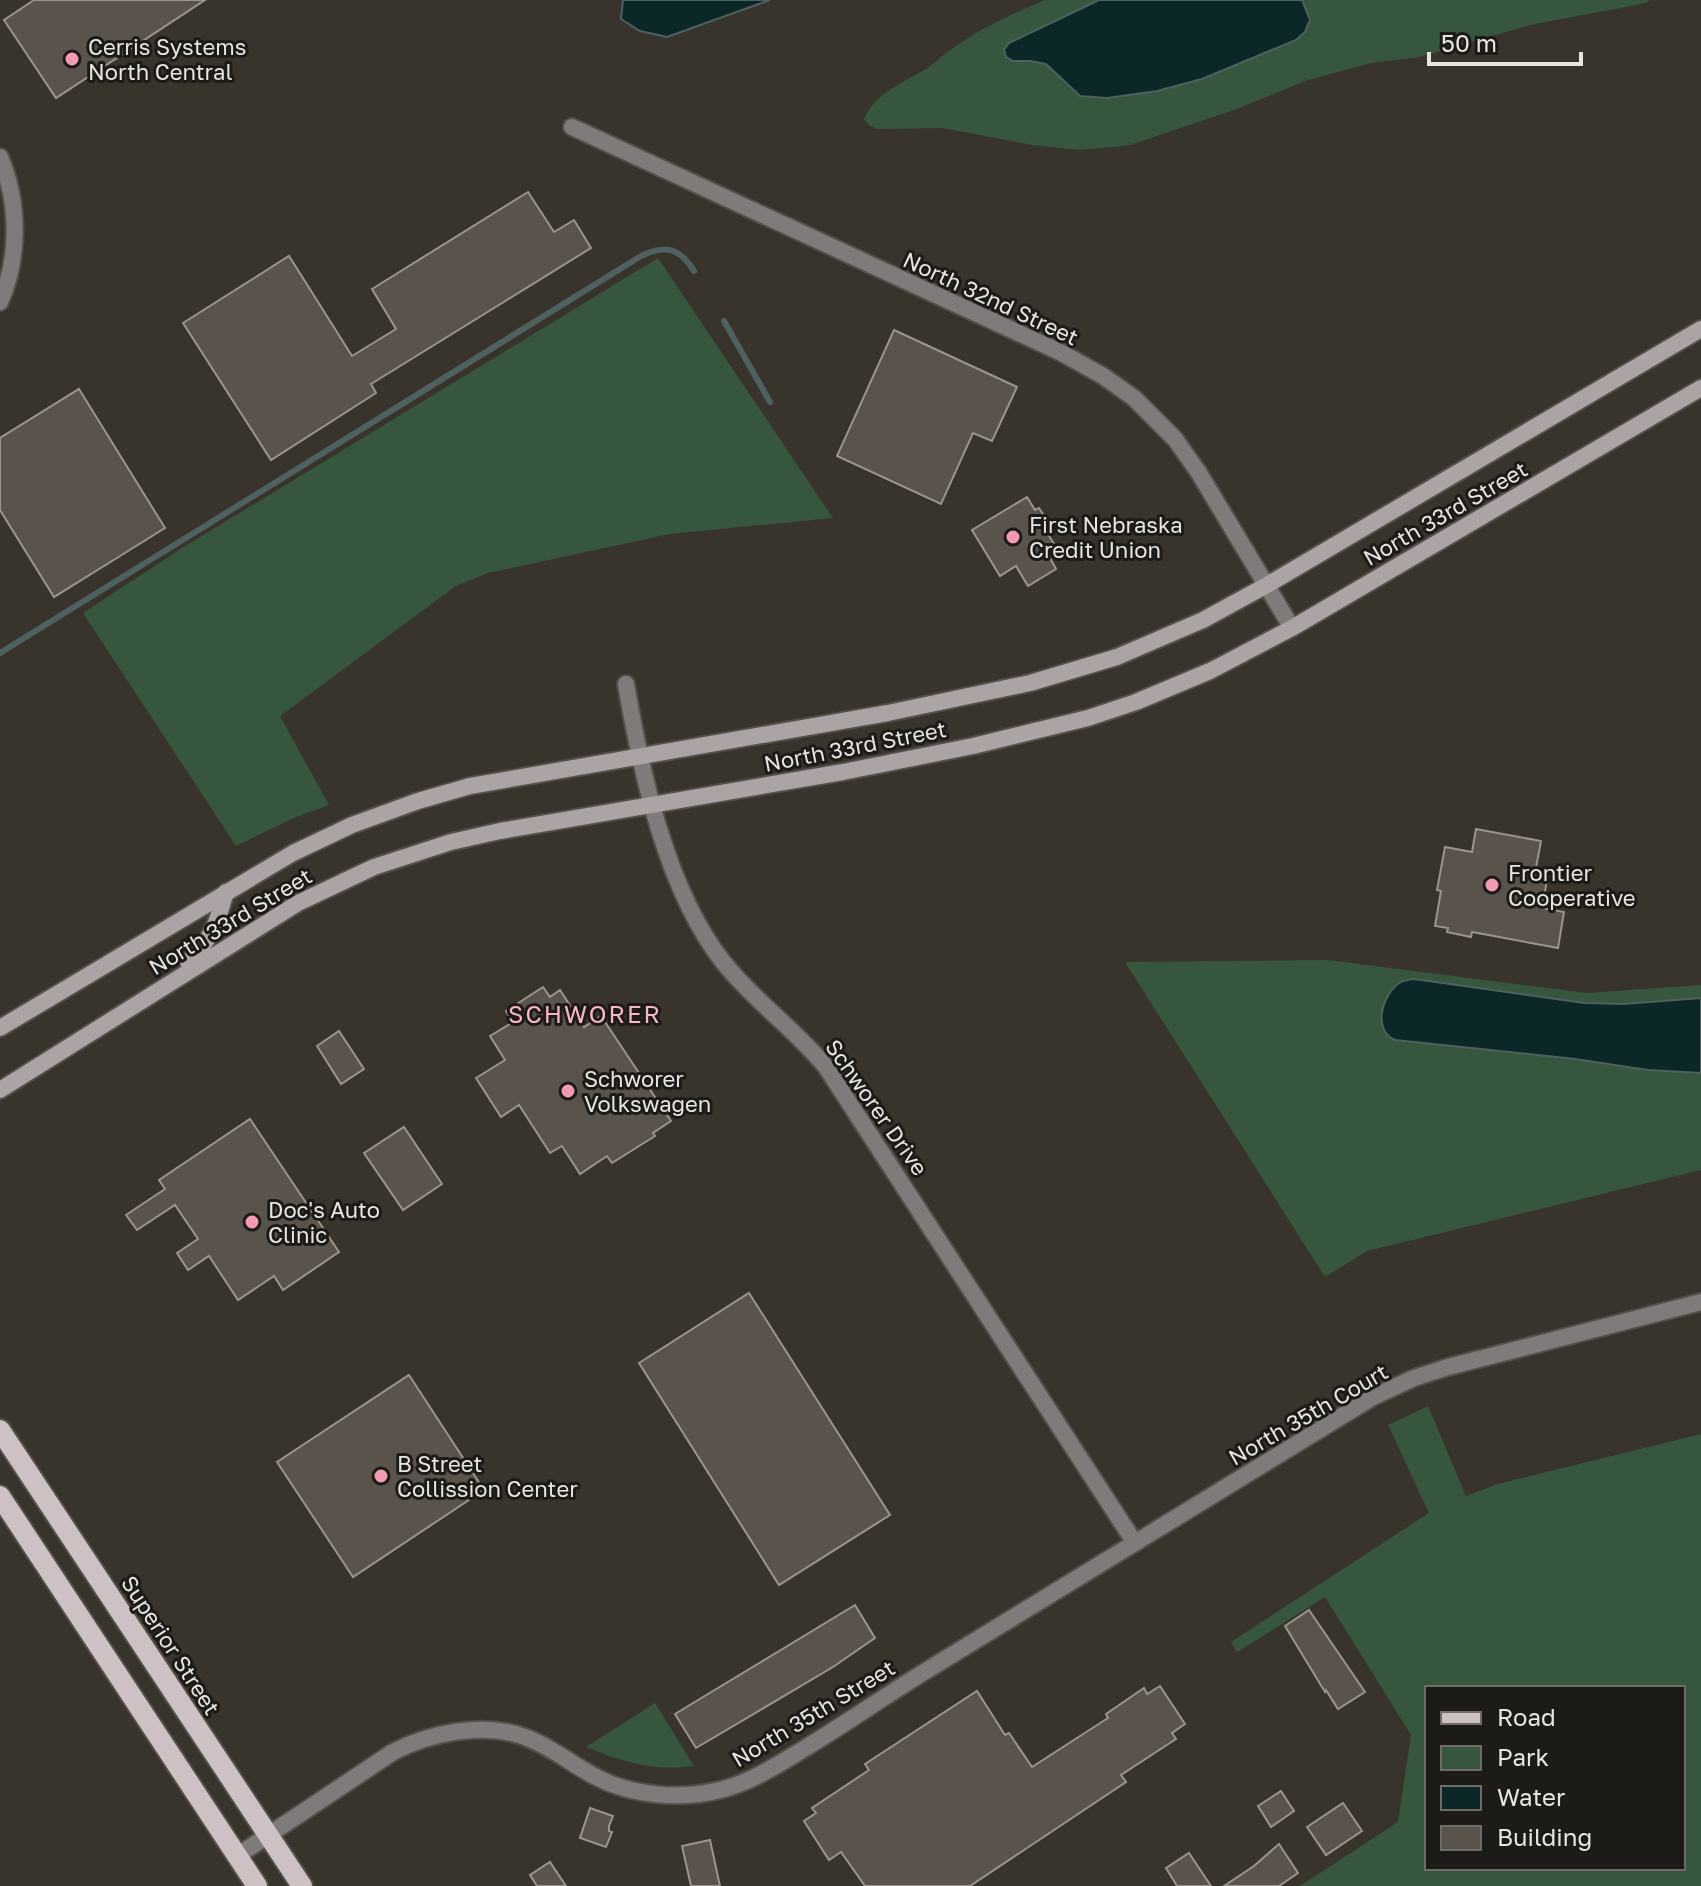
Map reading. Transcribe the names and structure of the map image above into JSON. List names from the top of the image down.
{
  "streets": {
    "main road": ["North 33rd Street", "Superior Street"],
    "street": [
      "North 32nd Street",
      "Schworer Drive",
      "North 35th Court",
      "North 35th Street"
    ]
  },
  "crossings": [
    ["North 32nd Street", "North 33rd Street"],
    ["North 33rd Street", "Schworer Drive"],
    ["Schworer Drive", "North 35th Court"],
    ["Schworer Drive", "North 35th Street"],
    ["North 35th Court", "North 35th Street"],
    ["Superior Street", "North 35th Street"]
  ],
  "districts": ["SCHWORER"],
  "places": [
    "Cerris Systems North Central",
    "First Nebraska Credit Union",
    "Frontier Cooperative",
    "Schworer Volkswagen",
    "Doc's Auto Clinic",
    "B Street Collission Center"
  ],
  "legend": [
    "Road",
    "Park",
    "Water",
    "Building"
  ],
  "scale_bar": "50 m"
}
